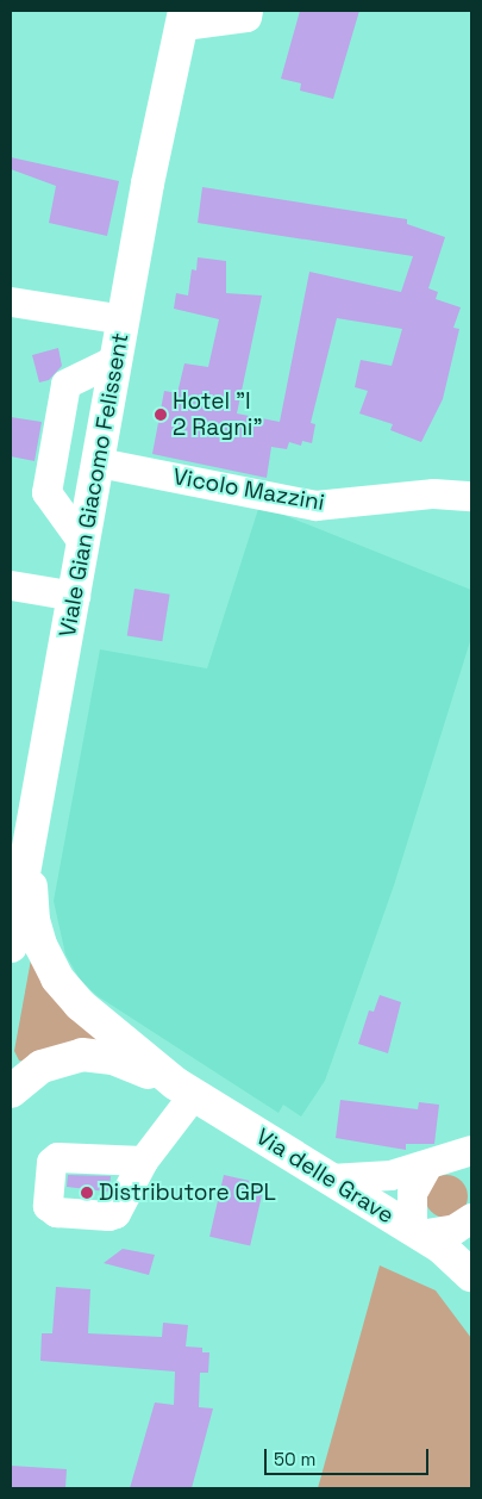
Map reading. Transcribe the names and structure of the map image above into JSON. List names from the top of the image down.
{
  "streets": {
    "main road": ["Viale Gian Giacomo Felissent", "Via delle Grave"],
    "street": ["Vicolo Mazzini"]
  },
  "crossings": [
    ["Viale Gian Giacomo Felissent", "Vicolo Mazzini"],
    ["Viale Gian Giacomo Felissent", "Via delle Grave"]
  ],
  "places": ["Hotel \"I 2 Ragni\"", "Distributore GPL"],
  "scale_bar": "50 m"
}
